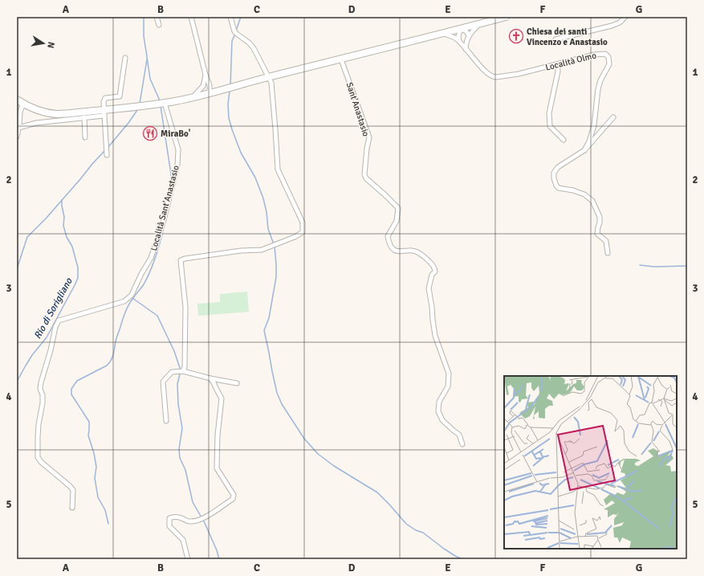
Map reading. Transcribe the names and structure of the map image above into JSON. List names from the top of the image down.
{
  "streets": {
    "street": ["Località Olmo", "Sant'Anastasio", "Località Sant'Anastasio"]
  },
  "water": ["Rio di Sorigliano"],
  "places": {
    "church": ["Chiesa dei santi Vincenzo e Anastasio"],
    "restaurant": ["MiraBo'"]
  },
  "north": "right",
  "grid": {
    "columns": [
      "A",
      "B",
      "C",
      "D",
      "E",
      "F",
      "G"
    ],
    "rows": [
      "1",
      "2",
      "3",
      "4",
      "5"
    ]
  }
}
